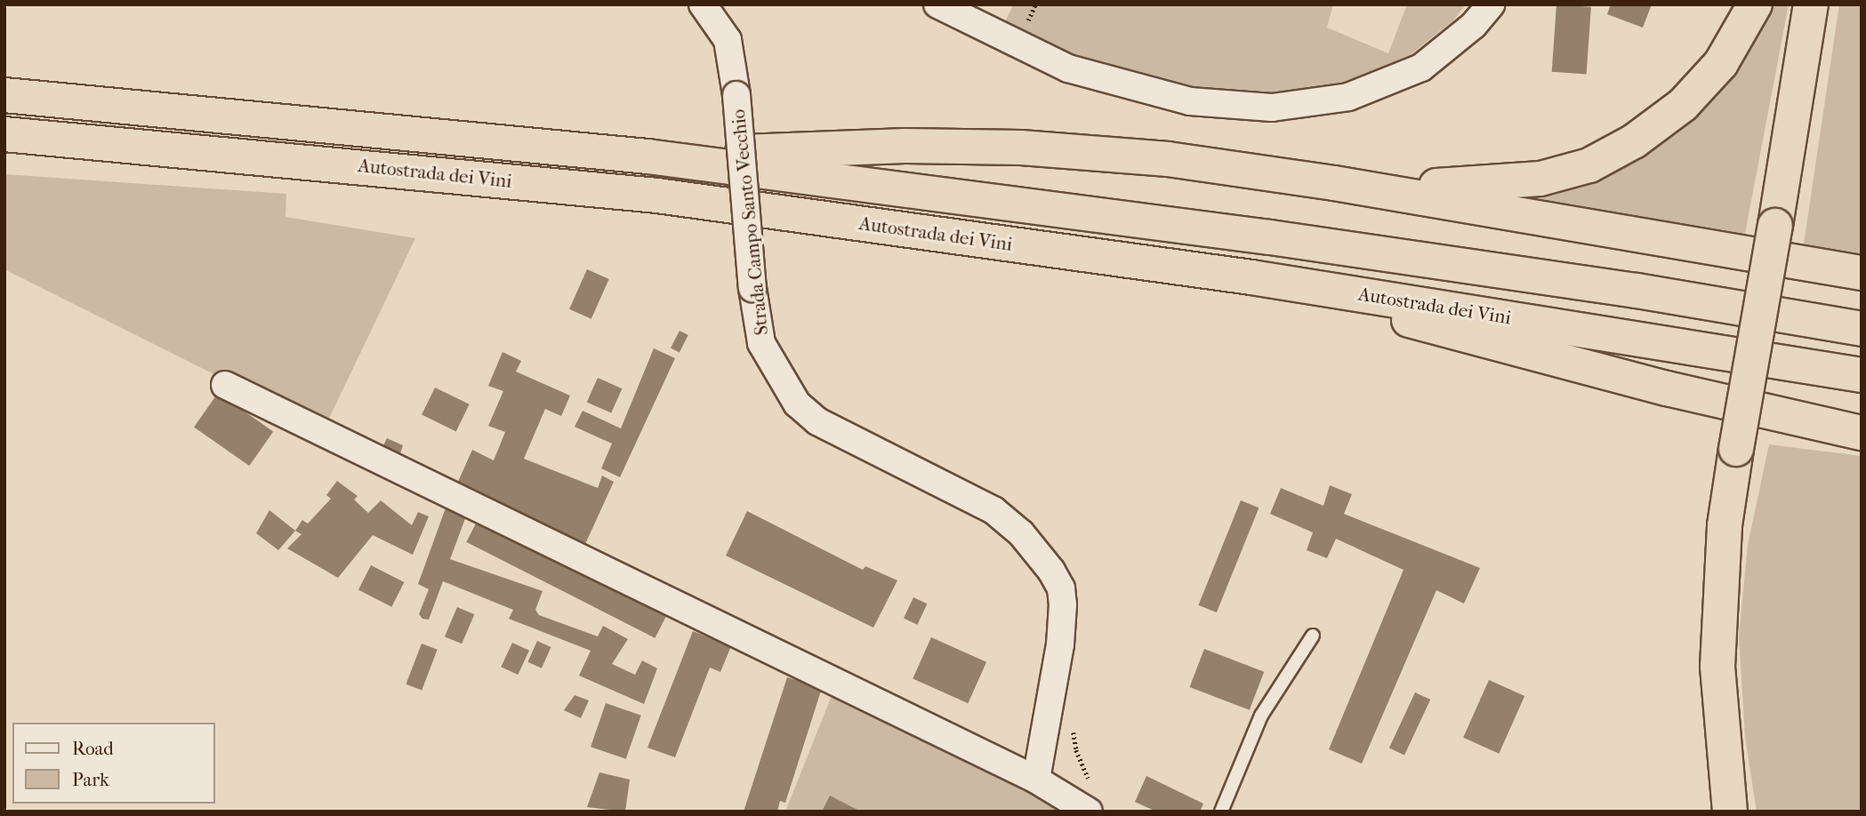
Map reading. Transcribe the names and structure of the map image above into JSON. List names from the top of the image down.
{
  "streets": {
    "highway": ["Autostrada dei Vini"],
    "street": ["Strada Campo Santo Vecchio"]
  },
  "legend": ["Road", "Park"]
}
